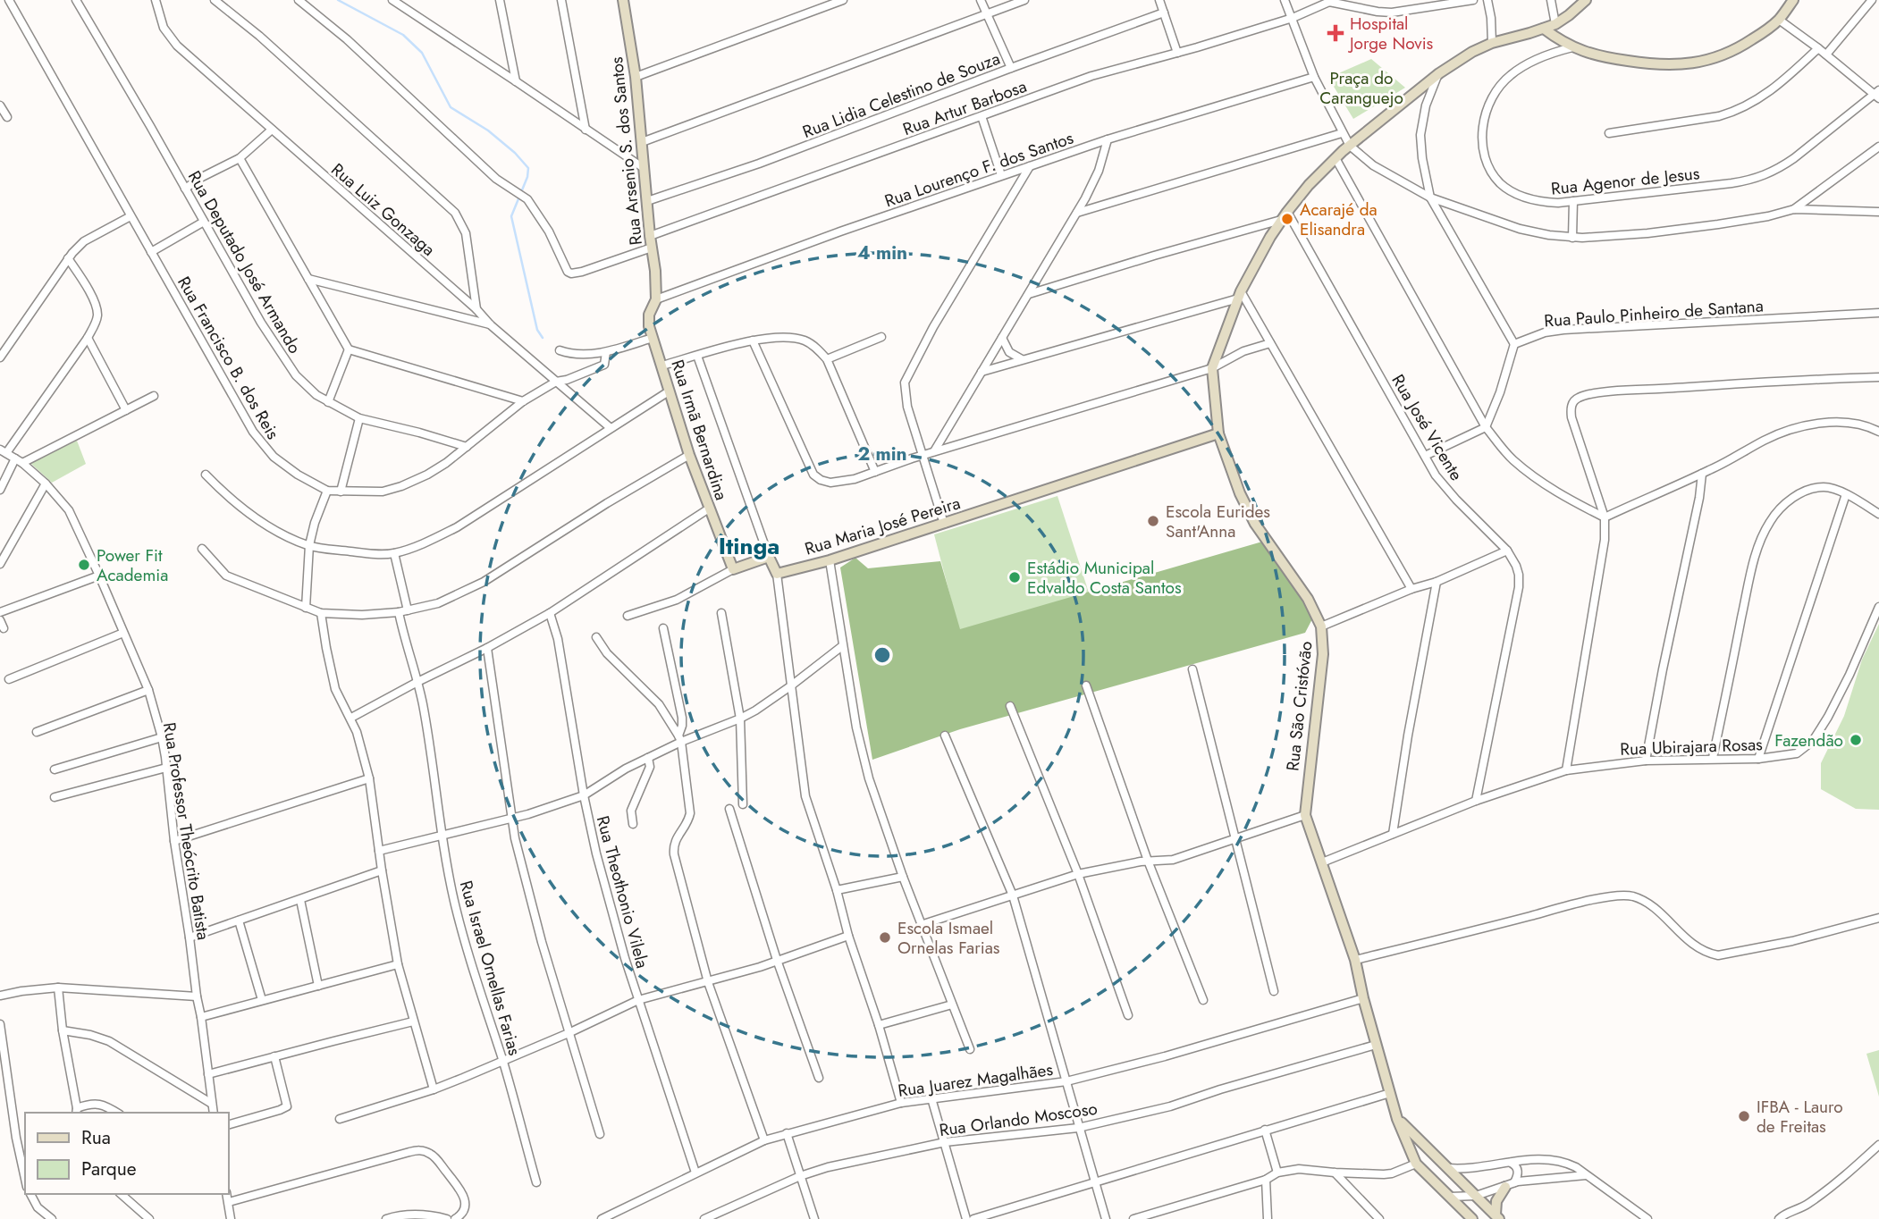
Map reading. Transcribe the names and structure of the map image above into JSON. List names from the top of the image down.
{
  "streets": {
    "main road": [
      "Rua Arsenio S. dos Santos",
      "Rua Irmã Bernardina",
      "Rua Maria José Pereira",
      "Rua São Cristóvão"
    ],
    "street": [
      "Rua Lidia Celestino de Souza",
      "Rua Artur Barbosa",
      "Rua Lourenço F. dos Santos",
      "Rua Agenor de Jesus",
      "Rua Luiz Gonzaga",
      "Rua Deputado José Armando",
      "Rua Paulo Pinheiro de Santana",
      "Rua Francisco B. dos Reis",
      "Rua José Vicente",
      "Rua Ubirajara Rosas",
      "Rua Professor Theócrito Batista",
      "Rua Theothonio Vilela",
      "Rua Israel Ornellas Farias",
      "Rua Juarez Magalhães",
      "Rua Orlando Moscoso"
    ]
  },
  "crossings": [
    ["Rua Lidia Celestino de Souza", "Rua Arsenio S. dos Santos"],
    ["Rua Artur Barbosa", "Rua Arsenio S. dos Santos"],
    ["Rua Arsenio S. dos Santos", "Rua Lourenço F. dos Santos"],
    ["Rua Arsenio S. dos Santos", "Rua Irmã Bernardina"],
    ["Rua Lourenço F. dos Santos", "Rua Irmã Bernardina"],
    ["Rua Luiz Gonzaga", "Rua Francisco B. dos Reis"],
    ["Rua Deputado José Armando", "Rua Francisco B. dos Reis"],
    ["Rua José Vicente", "Rua São Cristóvão"],
    ["Rua José Vicente", "Rua Ubirajara Rosas"],
    ["Rua Maria José Pereira", "Rua São Cristóvão"],
    ["Rua São Cristóvão", "Rua Ubirajara Rosas"],
    ["Rua São Cristóvão", "Rua Juarez Magalhães"],
    ["Rua São Cristóvão", "Rua Orlando Moscoso"],
    ["Rua Theothonio Vilela", "Rua Juarez Magalhães"]
  ],
  "districts": ["Itinga"],
  "parks": ["Praça do Caranguejo"],
  "places": {
    "health": ["Hospital Jorge Novis"],
    "other": [
      "Acarajé da Elisandra",
      "Escola Eurides Sant'Anna",
      "Power Fit Academia",
      "Estádio Municipal Edvaldo Costa Santos",
      "Fazendão",
      "Escola Ismael Ornelas Farias",
      "IFBA - Lauro de Freitas"
    ]
  },
  "legend": ["Rua", "Parque"],
  "rings": ["4 min", "2 min"]
}
